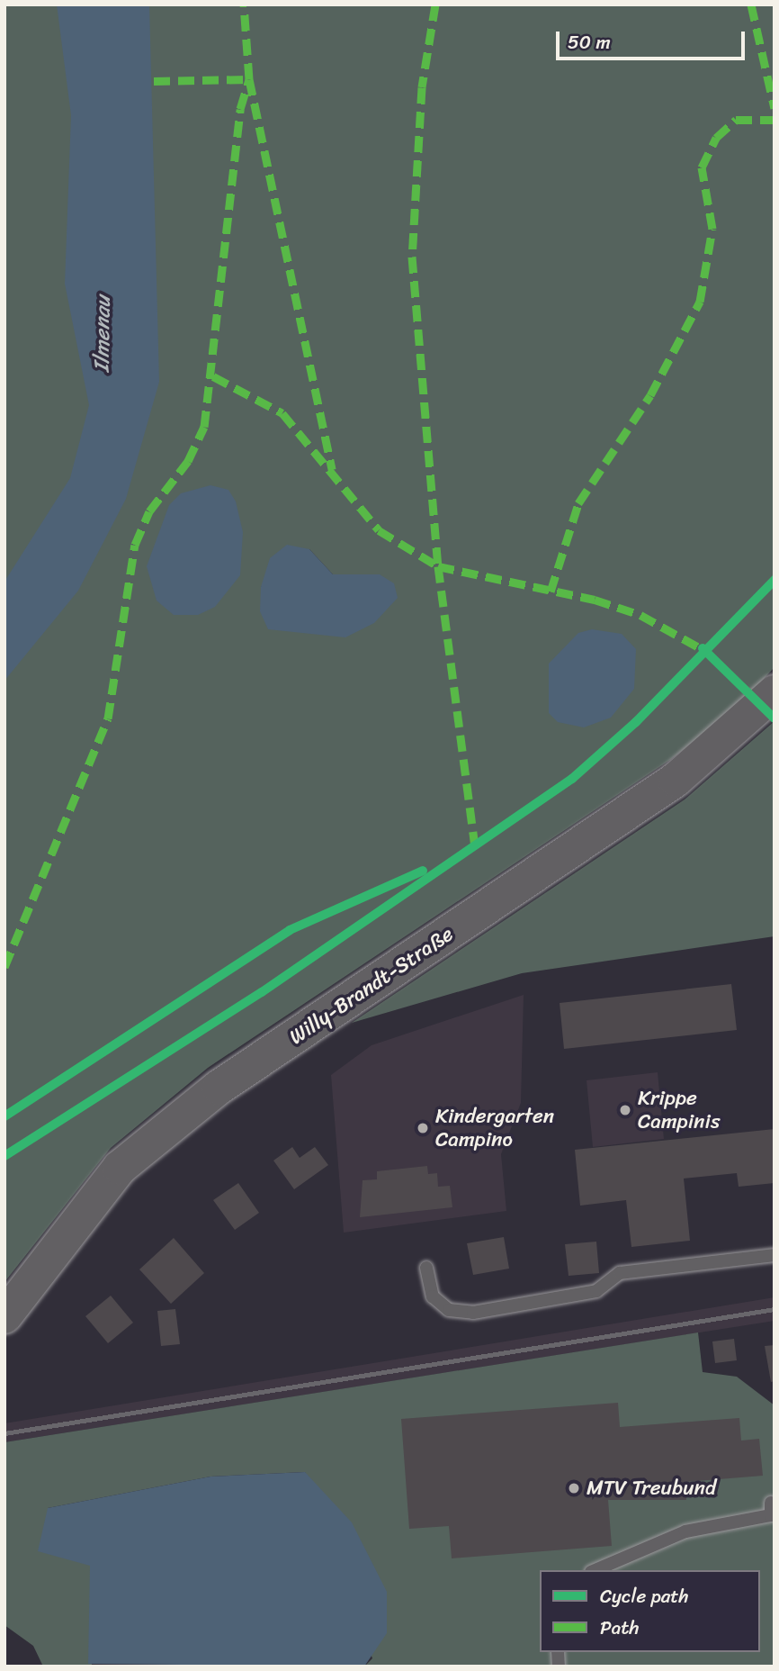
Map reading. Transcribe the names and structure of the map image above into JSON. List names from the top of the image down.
{
  "streets": {
    "main road": ["Willy-Brandt-Straße"]
  },
  "water": ["Ilmenau"],
  "places": ["Krippe Campinis", "Kindergarten Campino", "MTV Treubund"],
  "legend": ["Cycle path", "Path"],
  "scale_bar": "50 m"
}
